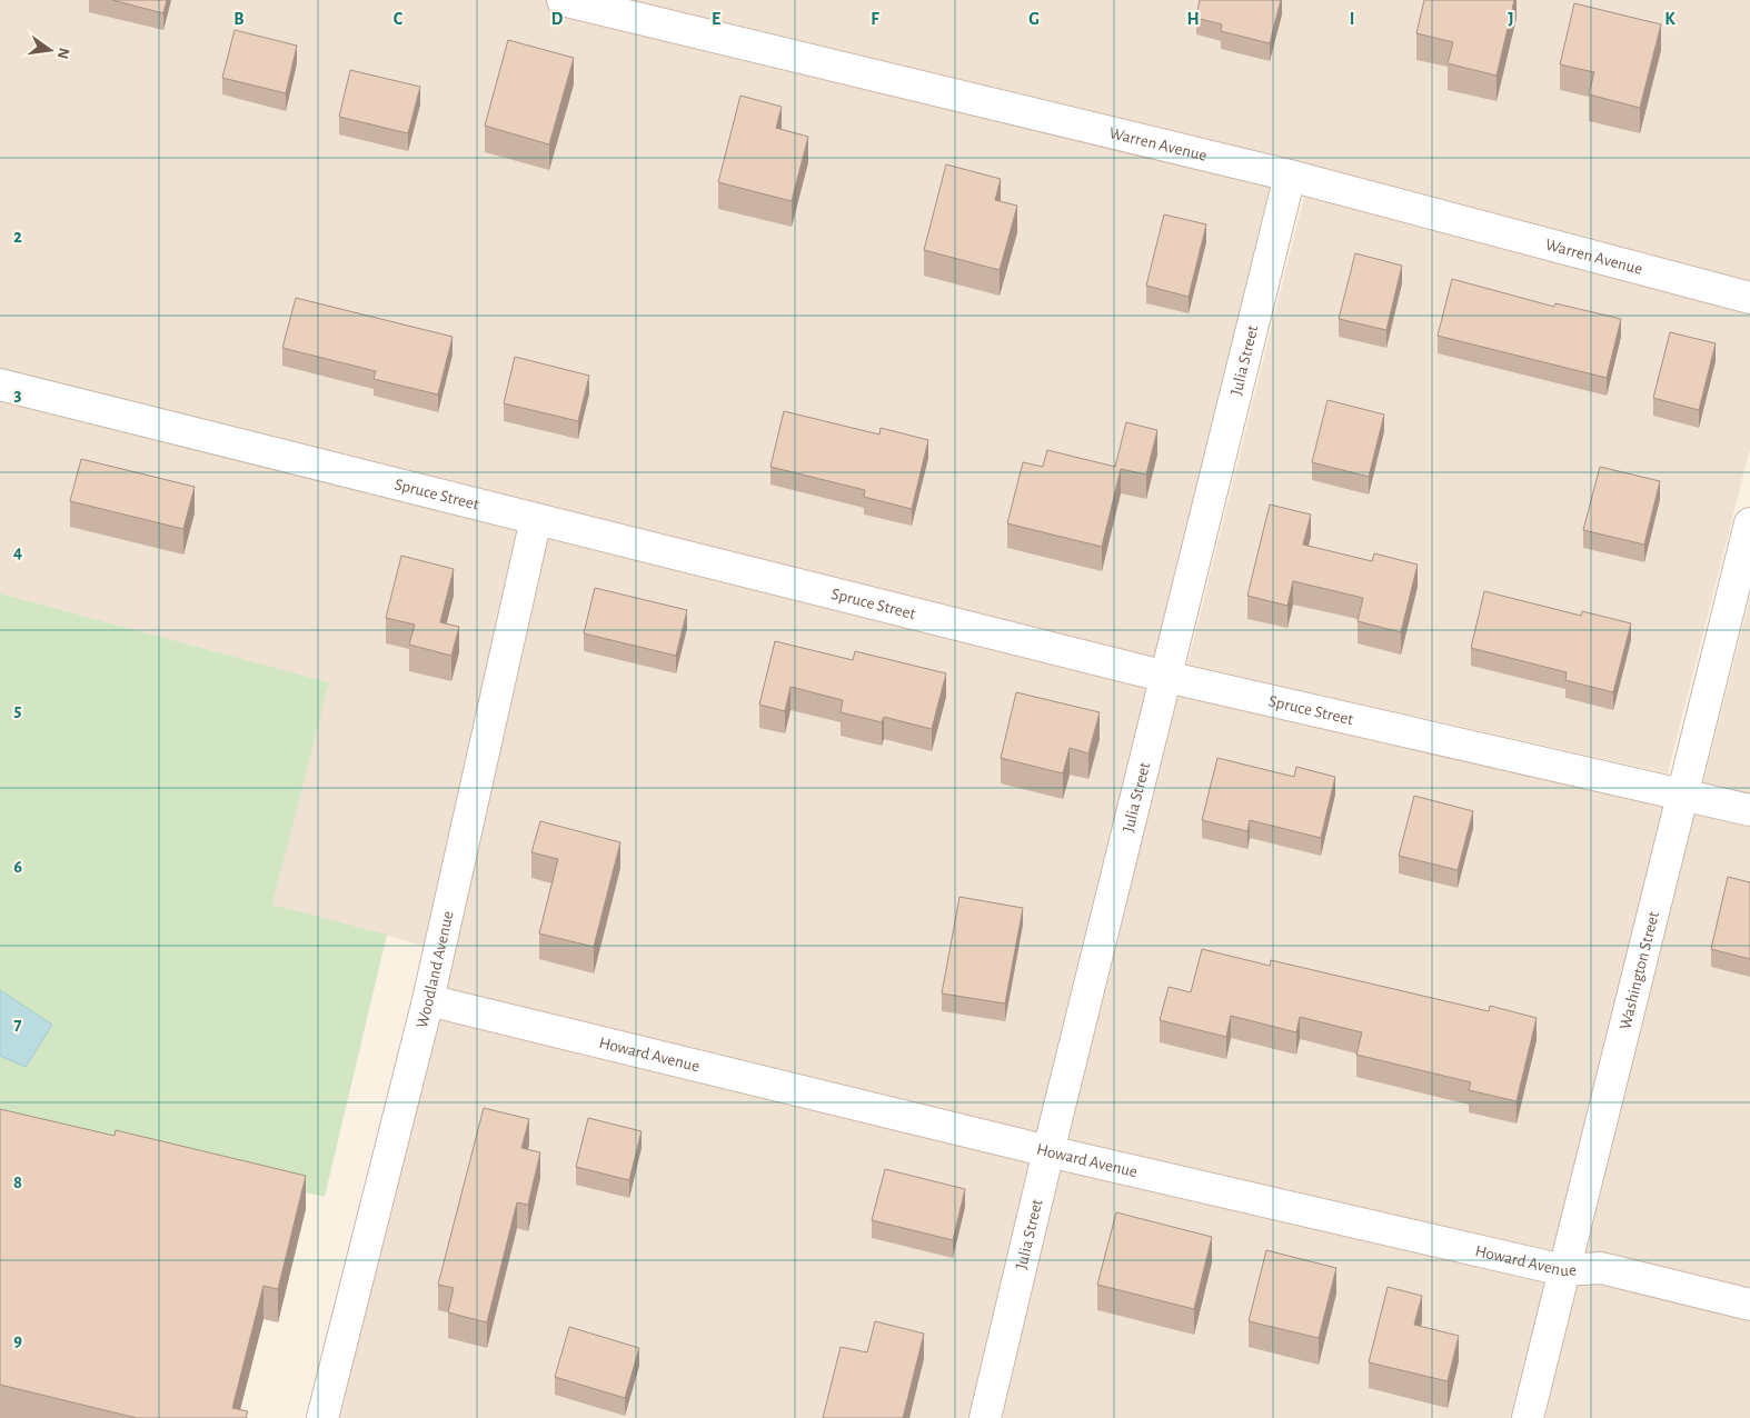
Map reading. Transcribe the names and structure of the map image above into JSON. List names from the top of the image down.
{
  "streets": {
    "street": [
      "Warren Avenue",
      "Julia Street",
      "Spruce Street",
      "Woodland Avenue",
      "Washington Street",
      "Howard Avenue"
    ]
  },
  "crossings": [
    ["Warren Avenue", "Julia Street"],
    ["Julia Street", "Spruce Street"],
    ["Julia Street", "Howard Avenue"],
    ["Spruce Street", "Woodland Avenue"],
    ["Spruce Street", "Washington Street"],
    ["Woodland Avenue", "Howard Avenue"],
    ["Washington Street", "Howard Avenue"]
  ],
  "north": "right",
  "grid": {
    "columns": [
      "B",
      "C",
      "D",
      "E",
      "F",
      "G",
      "H",
      "I",
      "J",
      "K"
    ],
    "rows": [
      "2",
      "3",
      "4",
      "5",
      "6",
      "7",
      "8",
      "9"
    ]
  }
}
